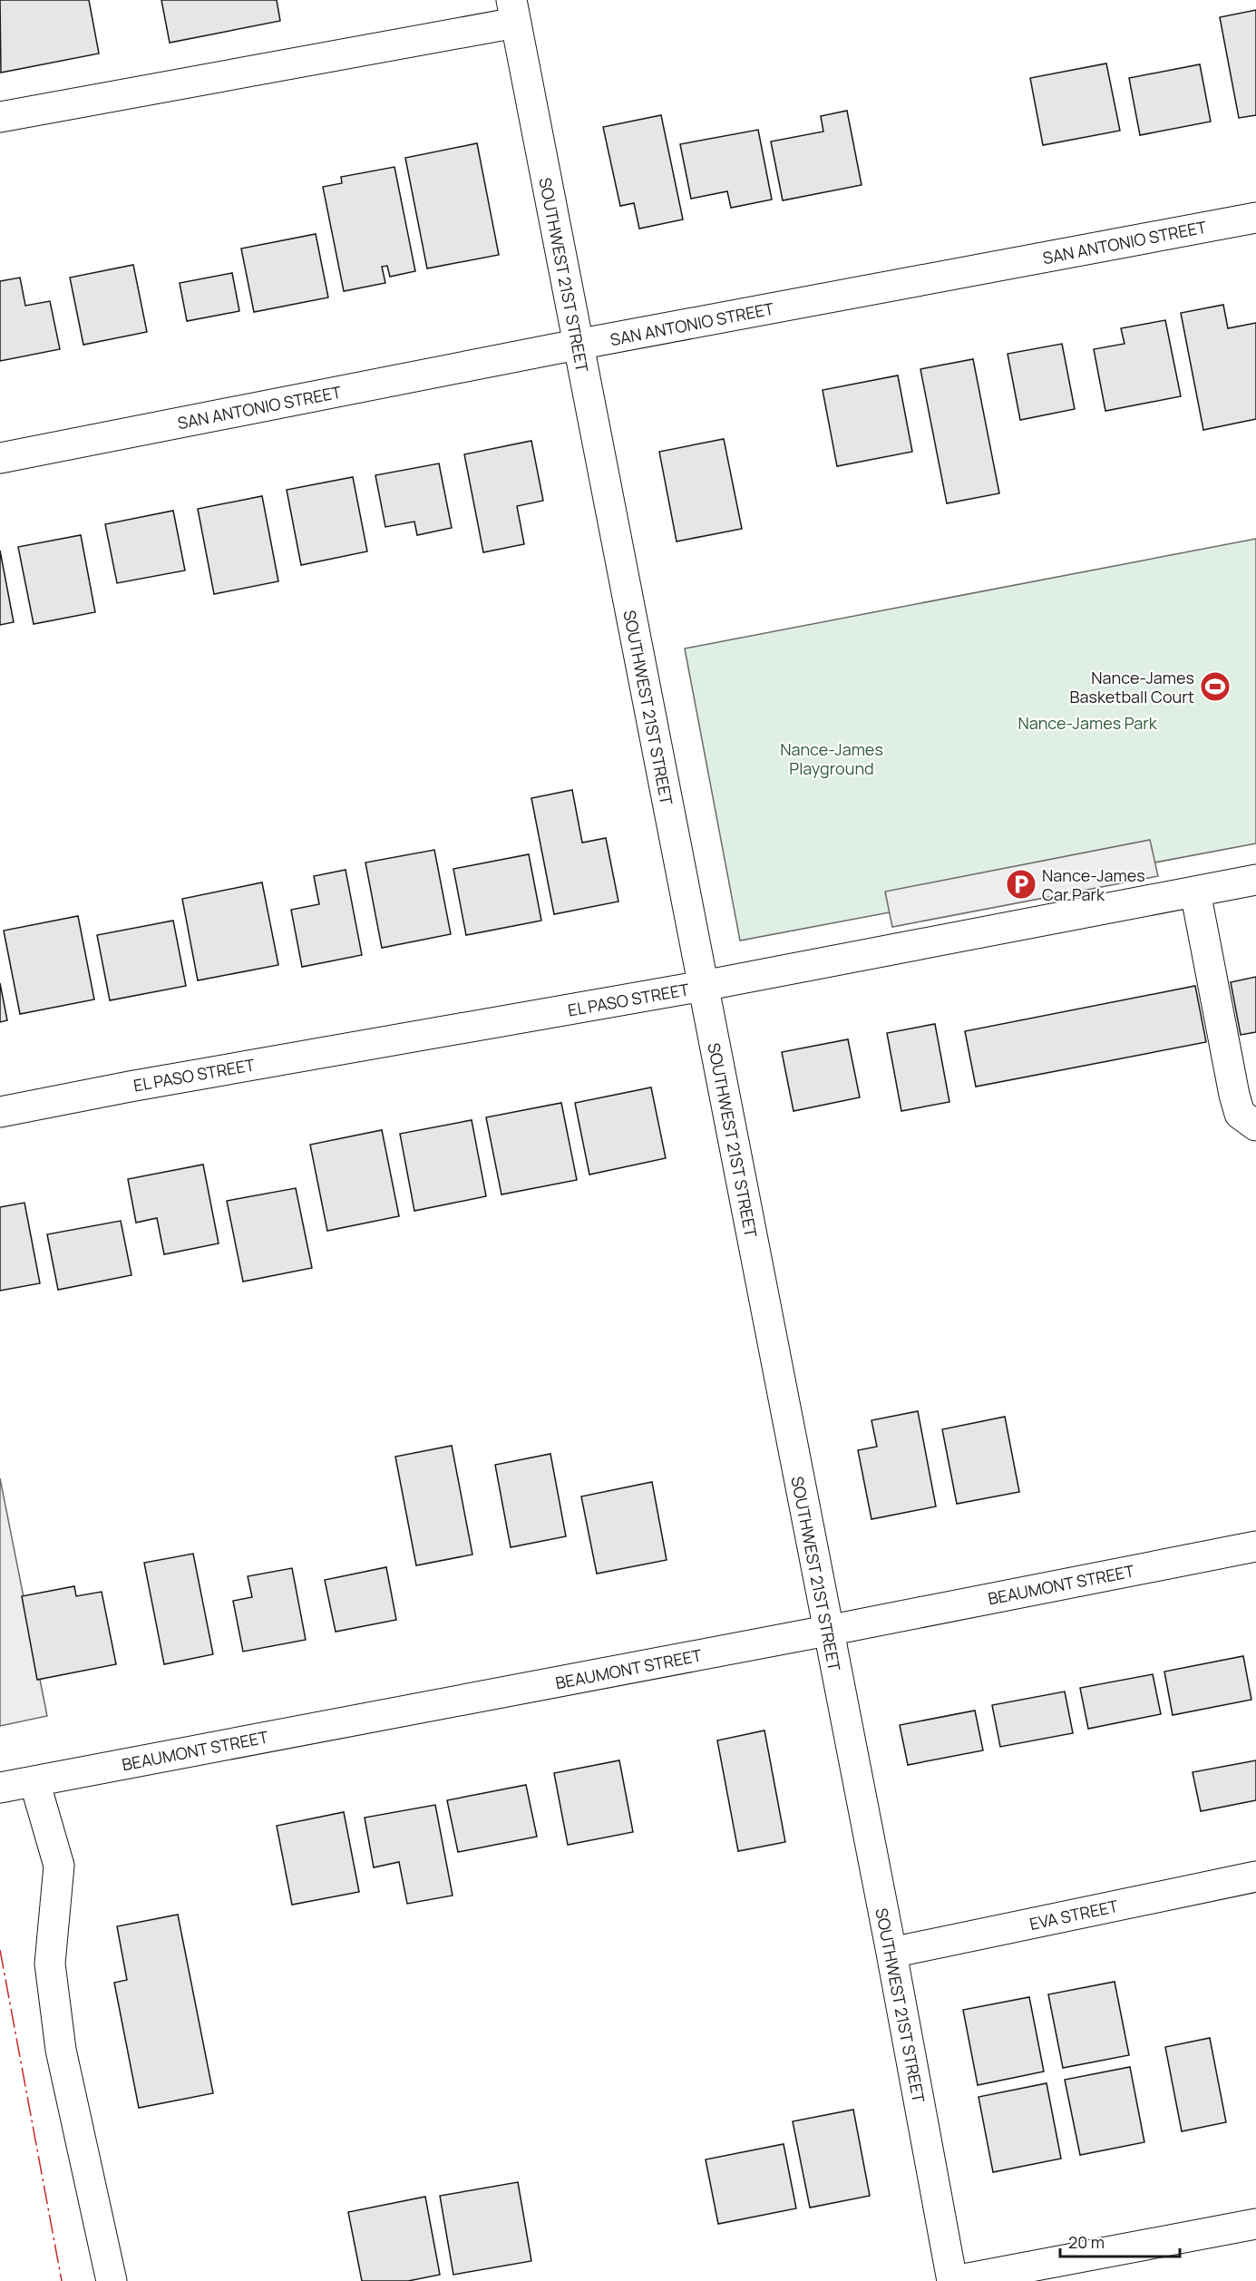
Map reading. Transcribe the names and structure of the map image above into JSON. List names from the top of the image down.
{
  "streets": {
    "street": [
      "SAN ANTONIO STREET",
      "SOUTHWEST 21ST STREET",
      "EL PASO STREET",
      "BEAUMONT STREET",
      "EVA STREET"
    ]
  },
  "crossings": [
    ["SAN ANTONIO STREET", "SOUTHWEST 21ST STREET"],
    ["SOUTHWEST 21ST STREET", "EL PASO STREET"],
    ["SOUTHWEST 21ST STREET", "BEAUMONT STREET"],
    ["SOUTHWEST 21ST STREET", "EVA STREET"]
  ],
  "parks": ["Nance-James Park", "Nance-James Playground"],
  "places": {
    "sports": ["Nance-James Basketball Court"],
    "parking": ["Nance-James Car Park"]
  },
  "scale_bar": "20 m"
}
